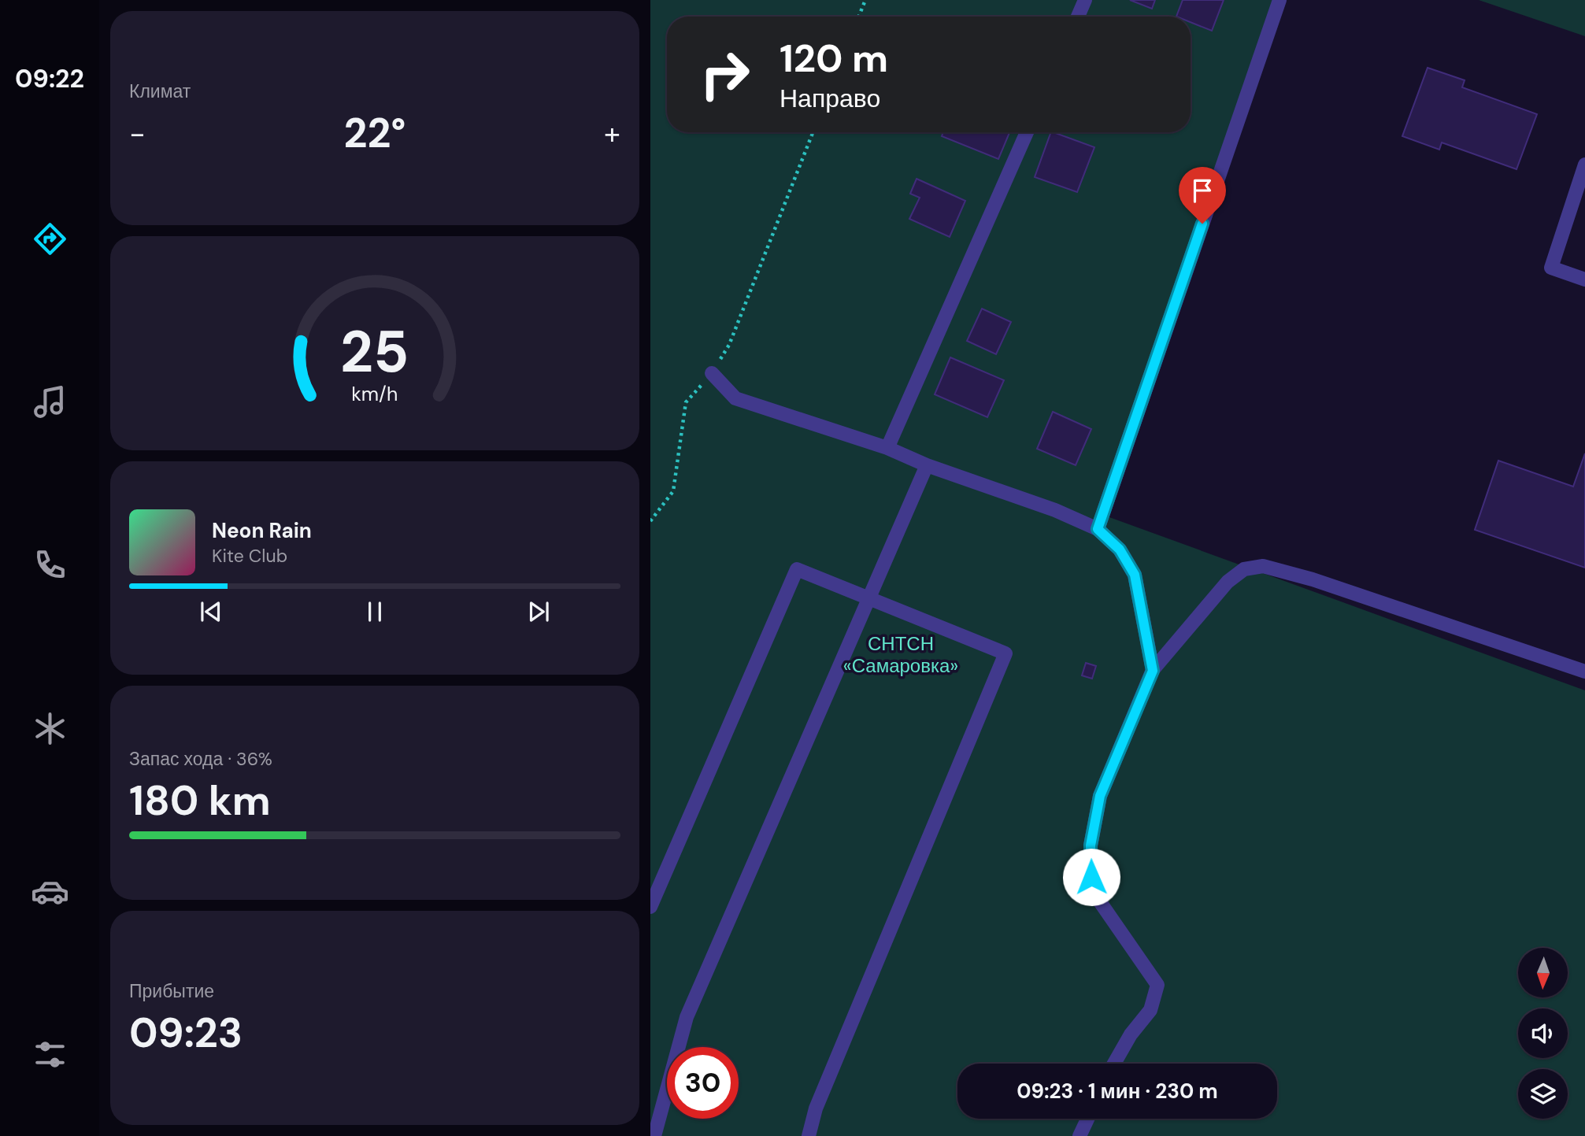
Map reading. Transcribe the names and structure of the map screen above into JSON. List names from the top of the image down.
{
  "parks": ["СНТСН «Самаровка»"],
  "north": "bottom",
  "page": {
    "tabs": "09:22",
    "tile": [
      "Климат",
      ["Запас хода · 36%", "180 km"],
      ["Прибытие", "09:23"]
    ],
    "turn": ["120 m", "Направо"],
    "heat": ["−", "22°", "+"],
    "song": ["Neon Rain", "Kite Club"],
    "limit": "30",
    "trip": "09:23 · 1 мин · 230 m",
    "gauge": ["25", "km/h"]
  }
}
